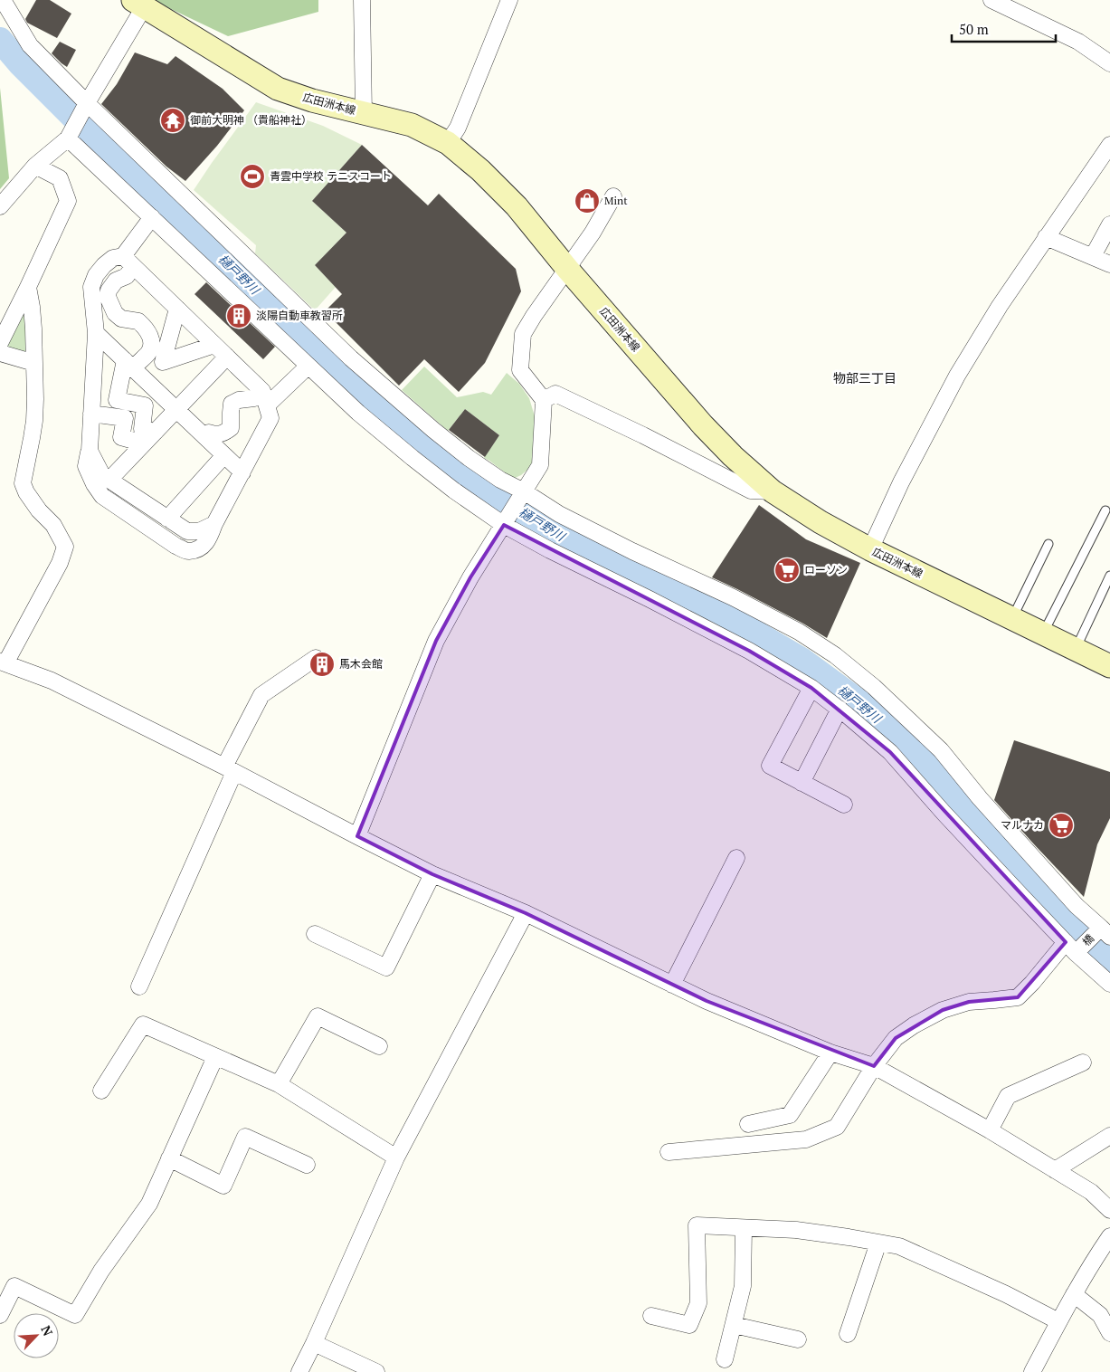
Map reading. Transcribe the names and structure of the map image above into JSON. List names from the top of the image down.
{
  "streets": {
    "main road": ["広田洲本線"],
    "street": ["橋"]
  },
  "districts": ["物部三丁目"],
  "water": ["樋戸野川"],
  "places": {
    "temple": ["御前大明神 （貴船神社）"],
    "sports": ["青雲中学校 テニスコート"],
    "shop": ["Mint"],
    "building": ["淡陽自動車教習所", "馬木会館"],
    "supermarket": ["ローソン", "マルナカ"]
  },
  "scale_bar": "50 m",
  "north": "top right"
}
